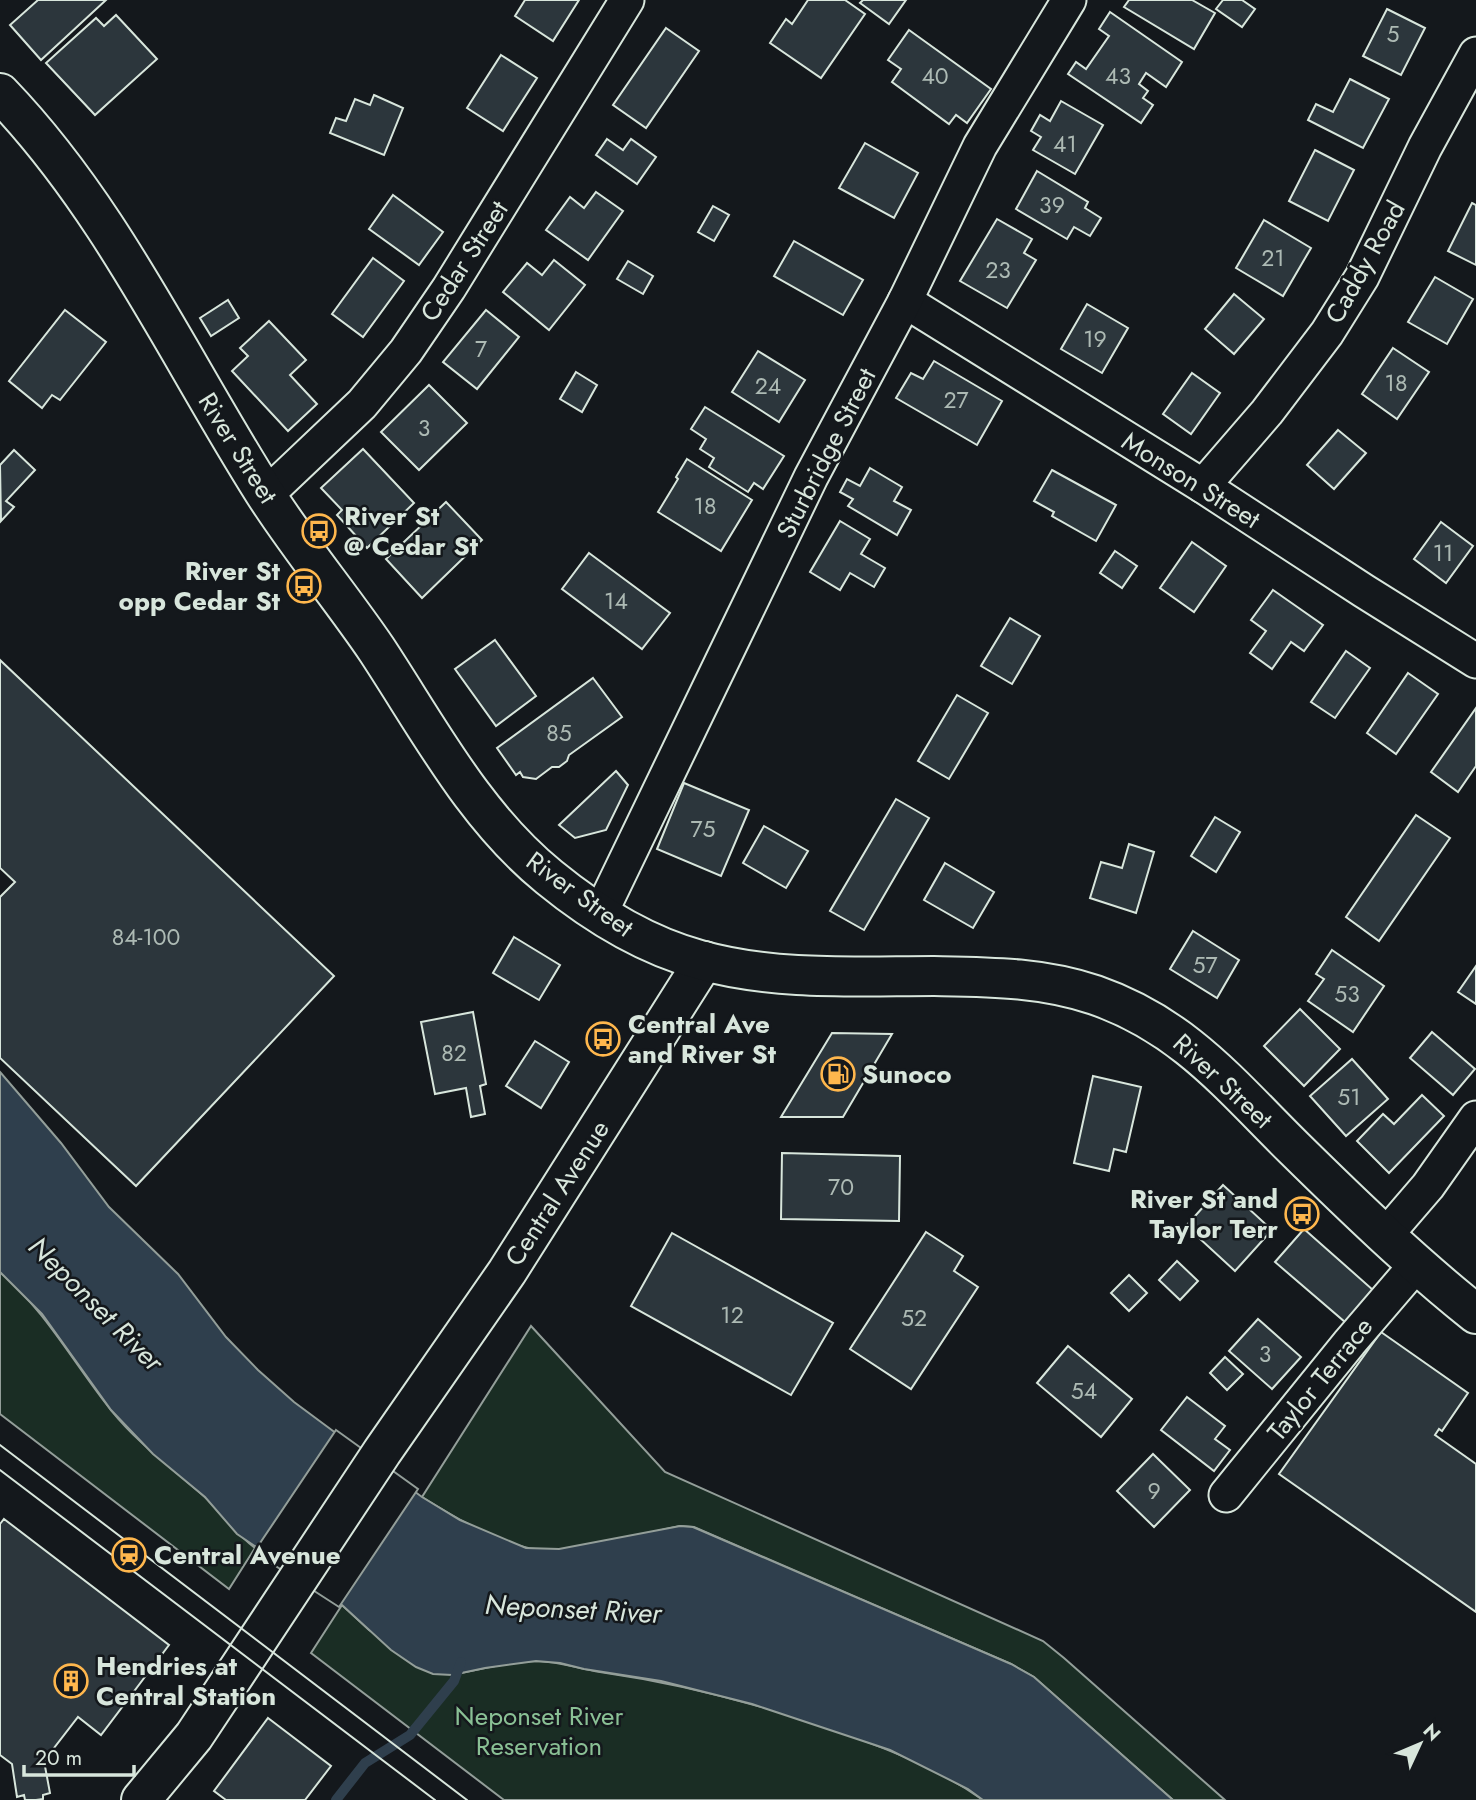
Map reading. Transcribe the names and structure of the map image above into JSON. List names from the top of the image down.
{
  "streets": {
    "main road": ["River Street", "Central Avenue"],
    "street": [
      "Cedar Street",
      "Caddy Road",
      "Sturbridge Street",
      "Monson Street",
      "Taylor Terrace"
    ]
  },
  "crossings": [
    ["Cedar Street", "River Street"],
    ["Caddy Road", "Monson Street"],
    ["River Street", "Sturbridge Street"],
    ["River Street", "Central Avenue"],
    ["River Street", "Taylor Terrace"],
    ["Sturbridge Street", "Monson Street"]
  ],
  "water": ["Neponset River"],
  "parks": ["Neponset River Reservation"],
  "places": {
    "bus stop": [
      "River St @ Cedar St",
      "River St opp Cedar St",
      "Central Ave and River St",
      "River St and Taylor Terr"
    ],
    "fuel station": ["Sunoco"],
    "station": ["Central Avenue"],
    "building": ["Hendries at Central Station"]
  },
  "house_numbers": [
    "5",
    "40",
    "43",
    "41",
    "39",
    "21",
    "23",
    "19",
    "7",
    "18",
    "24",
    "27",
    "3",
    "18",
    "11",
    "14",
    "85",
    "75",
    "84-100",
    "57",
    "53",
    "82",
    "51",
    "70",
    "12",
    "52",
    "3",
    "54",
    "9"
  ],
  "scale_bar": "20 m",
  "north": "top right"
}
